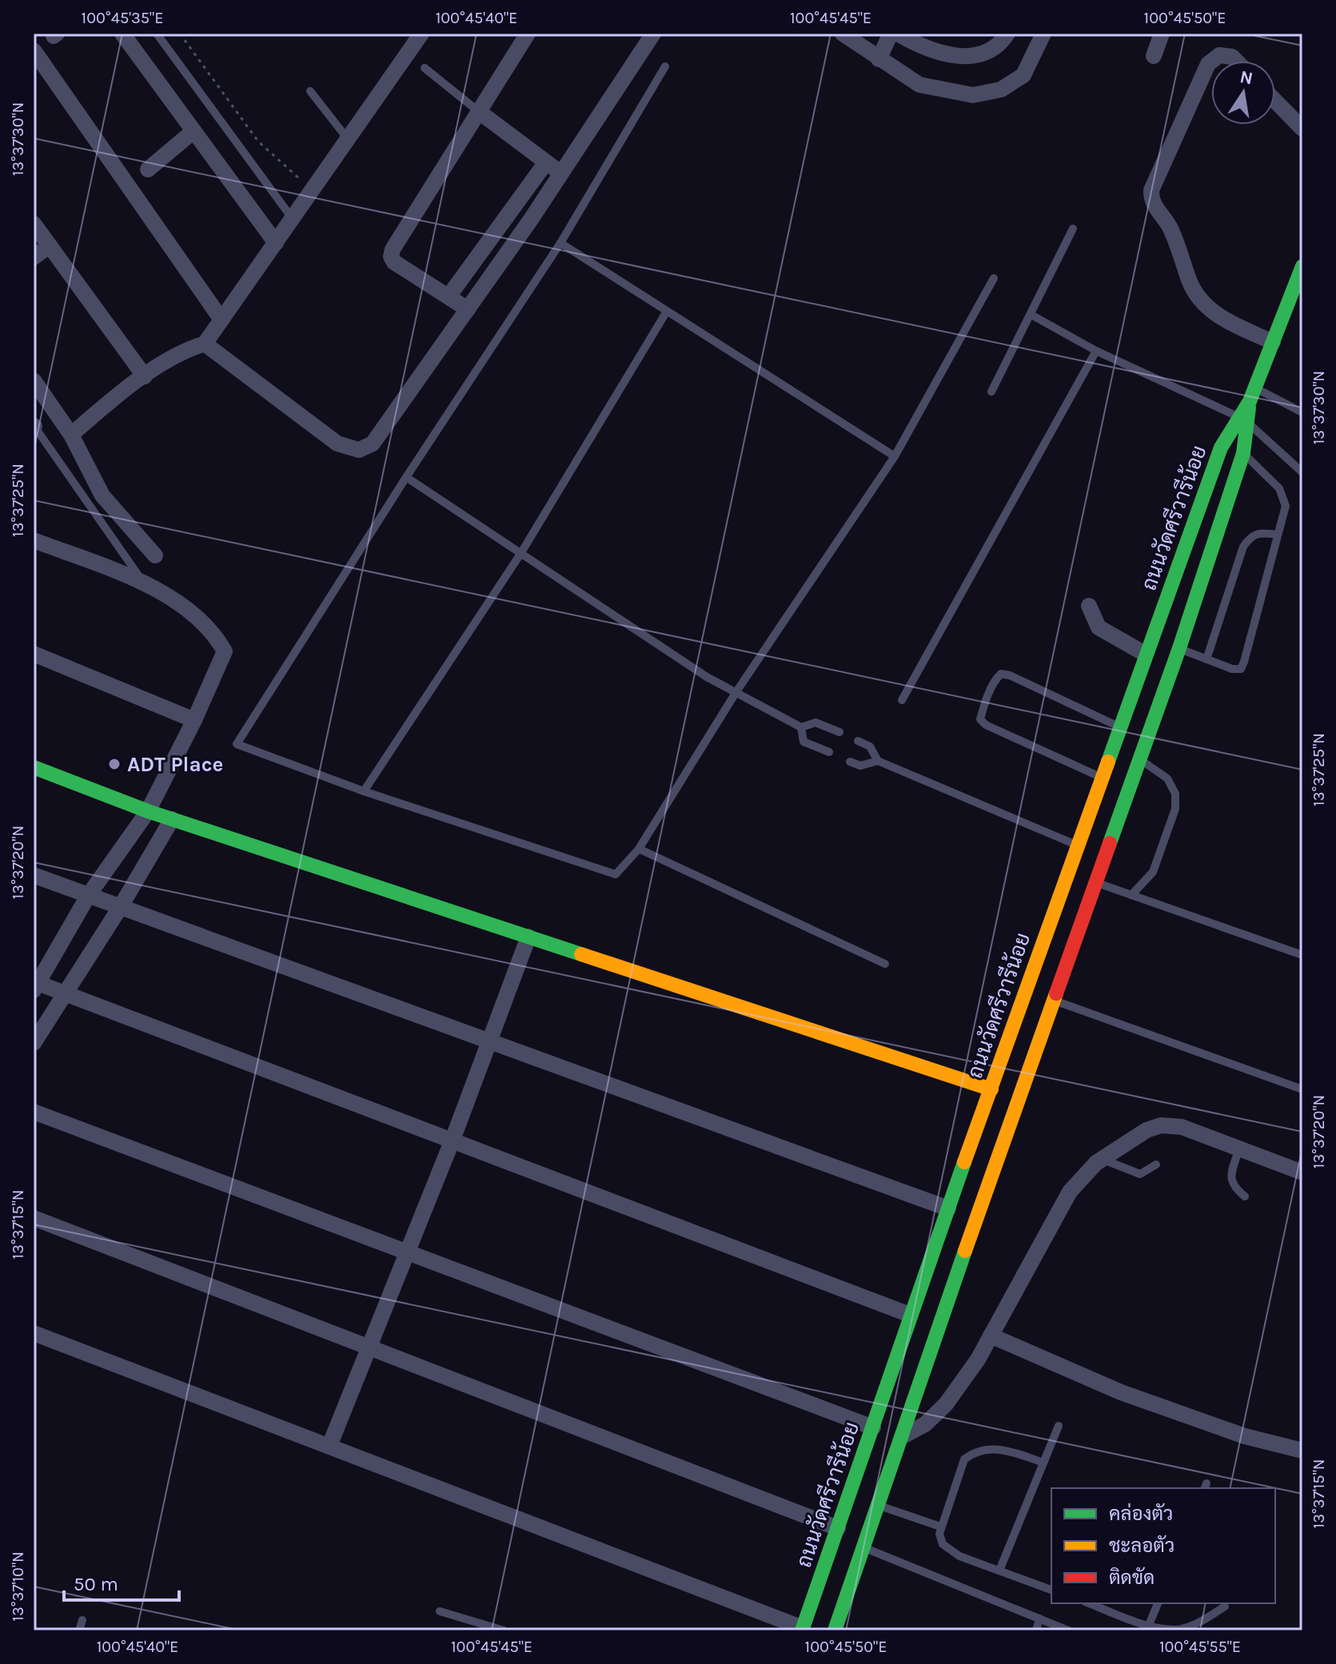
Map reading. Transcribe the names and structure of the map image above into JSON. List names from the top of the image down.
{
  "streets": {
    "main road": ["ถนนวัดศรีวารีน้อย"]
  },
  "places": ["ADT Place"],
  "legend": ["คล่องตัว", "ชะลอตัว", "ติดขัด"],
  "scale_bar": "50 m",
  "north": "top",
  "coordinates": [
    "100°45'35\"E",
    "100°45'40\"E",
    "100°45'45\"E",
    "100°45'50\"E",
    "13°37'30\"N",
    "13°37'25\"N",
    "13°37'20\"N",
    "13°37'15\"N",
    "13°37'10\"N",
    "100°45'55\"E"
  ]
}
